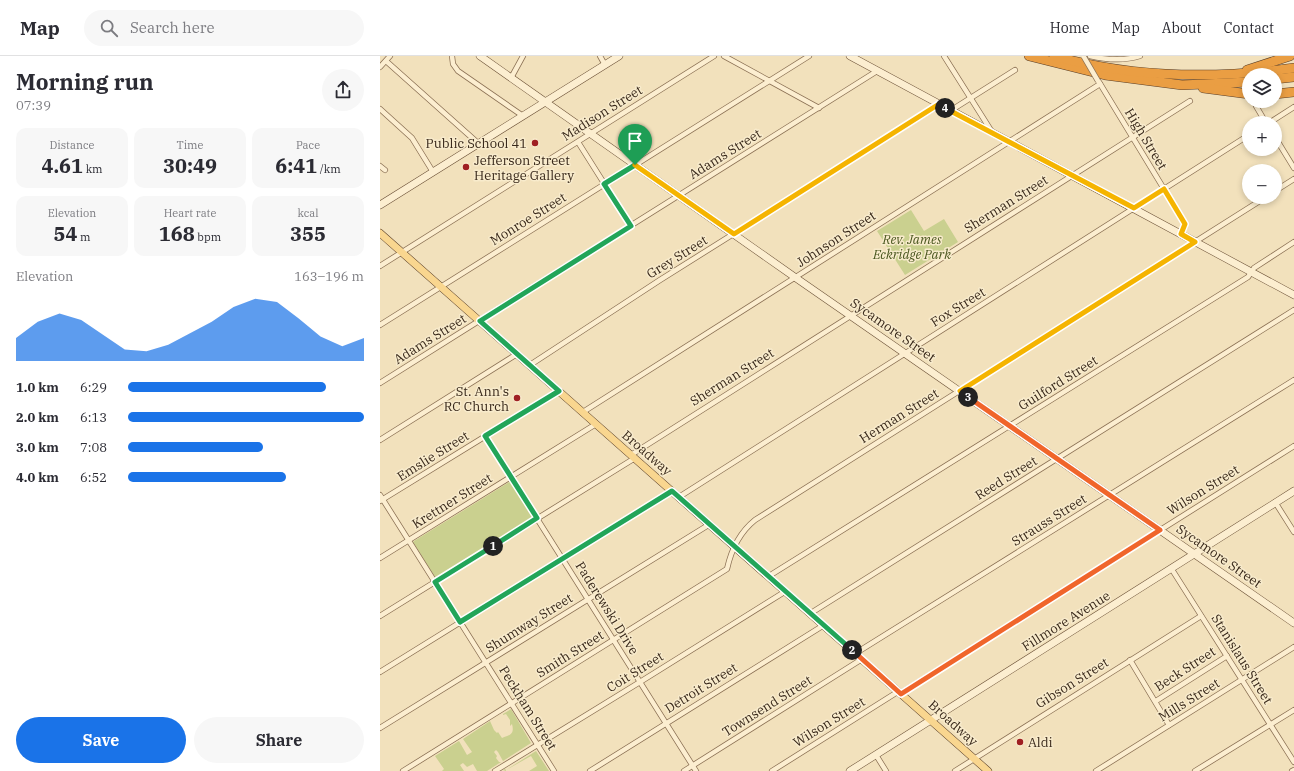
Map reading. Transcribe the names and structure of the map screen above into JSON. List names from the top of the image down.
{
  "streets": {
    "main road": ["Broadway"],
    "street": [
      "Madison Street",
      "High Street",
      "Adams Street",
      "Sherman Street",
      "Monroe Street",
      "Johnson Street",
      "Grey Street",
      "Fox Street",
      "Sycamore Street",
      "Guilford Street",
      "Herman Street",
      "Emslie Street",
      "Reed Street",
      "Wilson Street",
      "Krettner Street",
      "Strauss Street",
      "Paderewski Drive",
      "Fillmore Avenue",
      "Shumway Street",
      "Smith Street",
      "Stanislaus Street",
      "Beck Street",
      "Coit Street",
      "Gibson Street",
      "Detroit Street",
      "Mills Street",
      "Townsend Street",
      "Peckham Street"
    ]
  },
  "crossings": [
    ["Madison Street", "Sycamore Street"],
    ["Madison Street", "Broadway"],
    ["High Street", "Sherman Street"],
    ["High Street", "Johnson Street"],
    ["High Street", "Fox Street"],
    ["Adams Street", "Sycamore Street"],
    ["Adams Street", "Broadway"],
    ["Sherman Street", "Sycamore Street"],
    ["Sherman Street", "Broadway"],
    ["Sherman Street", "Paderewski Drive"],
    ["Sherman Street", "Peckham Street"],
    ["Monroe Street", "Sycamore Street"],
    ["Monroe Street", "Broadway"],
    ["Johnson Street", "Sycamore Street"],
    ["Johnson Street", "Broadway"],
    ["Grey Street", "Sycamore Street"],
    ["Grey Street", "Broadway"],
    ["Fox Street", "Sycamore Street"],
    ["Fox Street", "Broadway"],
    ["Sycamore Street", "Guilford Street"],
    ["Sycamore Street", "Herman Street"],
    ["Sycamore Street", "Reed Street"],
    ["Sycamore Street", "Wilson Street"],
    ["Sycamore Street", "Strauss Street"],
    ["Sycamore Street", "Fillmore Avenue"],
    ["Guilford Street", "Broadway"],
    ["Herman Street", "Broadway"],
    ["Herman Street", "Smith Street"],
    ["Broadway", "Emslie Street"],
    ["Broadway", "Reed Street"],
    ["Broadway", "Wilson Street"],
    ["Broadway", "Krettner Street"],
    ["Broadway", "Strauss Street"],
    ["Broadway", "Fillmore Avenue"],
    ["Broadway", "Shumway Street"],
    ["Broadway", "Smith Street"],
    ["Broadway", "Coit Street"],
    ["Broadway", "Gibson Street"],
    ["Broadway", "Detroit Street"],
    ["Broadway", "Townsend Street"],
    ["Emslie Street", "Paderewski Drive"],
    ["Emslie Street", "Peckham Street"],
    ["Krettner Street", "Paderewski Drive"],
    ["Krettner Street", "Peckham Street"],
    ["Paderewski Drive", "Shumway Street"],
    ["Paderewski Drive", "Smith Street"],
    ["Paderewski Drive", "Coit Street"],
    ["Paderewski Drive", "Detroit Street"],
    ["Paderewski Drive", "Townsend Street"],
    ["Fillmore Avenue", "Stanislaus Street"],
    ["Shumway Street", "Peckham Street"],
    ["Smith Street", "Peckham Street"],
    ["Stanislaus Street", "Beck Street"],
    ["Stanislaus Street", "Gibson Street"],
    ["Stanislaus Street", "Mills Street"],
    ["Beck Street", "Gibson Street"],
    ["Beck Street", "Mills Street"],
    ["Coit Street", "Peckham Street"]
  ],
  "parks": ["Rev. James Eckridge Park"],
  "places": [
    "Public School 41",
    "Jefferson Street Heritage Gallery",
    "St. Ann's RC Church",
    "Aldi"
  ],
  "page": {
    "header": "Map",
    "search": "Search here",
    "nav": [
      "Home",
      "Map",
      "About",
      "Contact"
    ],
    "heading": ["Morning run", "07:39"],
    "map_buttons": ["+", "−"],
    "pins": [
      "4",
      "3",
      "1",
      "2"
    ],
    "stats": [
      ["Distance", "4.61 km"],
      ["Time", "30:49"],
      ["Pace", "6:41 /km"],
      ["Elevation", "54 m"],
      ["Heart rate", "168 bpm"],
      ["kcal", "355"]
    ],
    "chart": ["Elevation", "163–196 m"],
    "list": [
      {
        "name": "1.0 km",
        "note": "6:29"
      },
      {
        "name": "2.0 km",
        "note": "6:13"
      },
      {
        "name": "3.0 km",
        "note": "7:08"
      },
      {
        "name": "4.0 km",
        "note": "6:52"
      }
    ],
    "buttons": ["Save", "Share"]
  }
}
